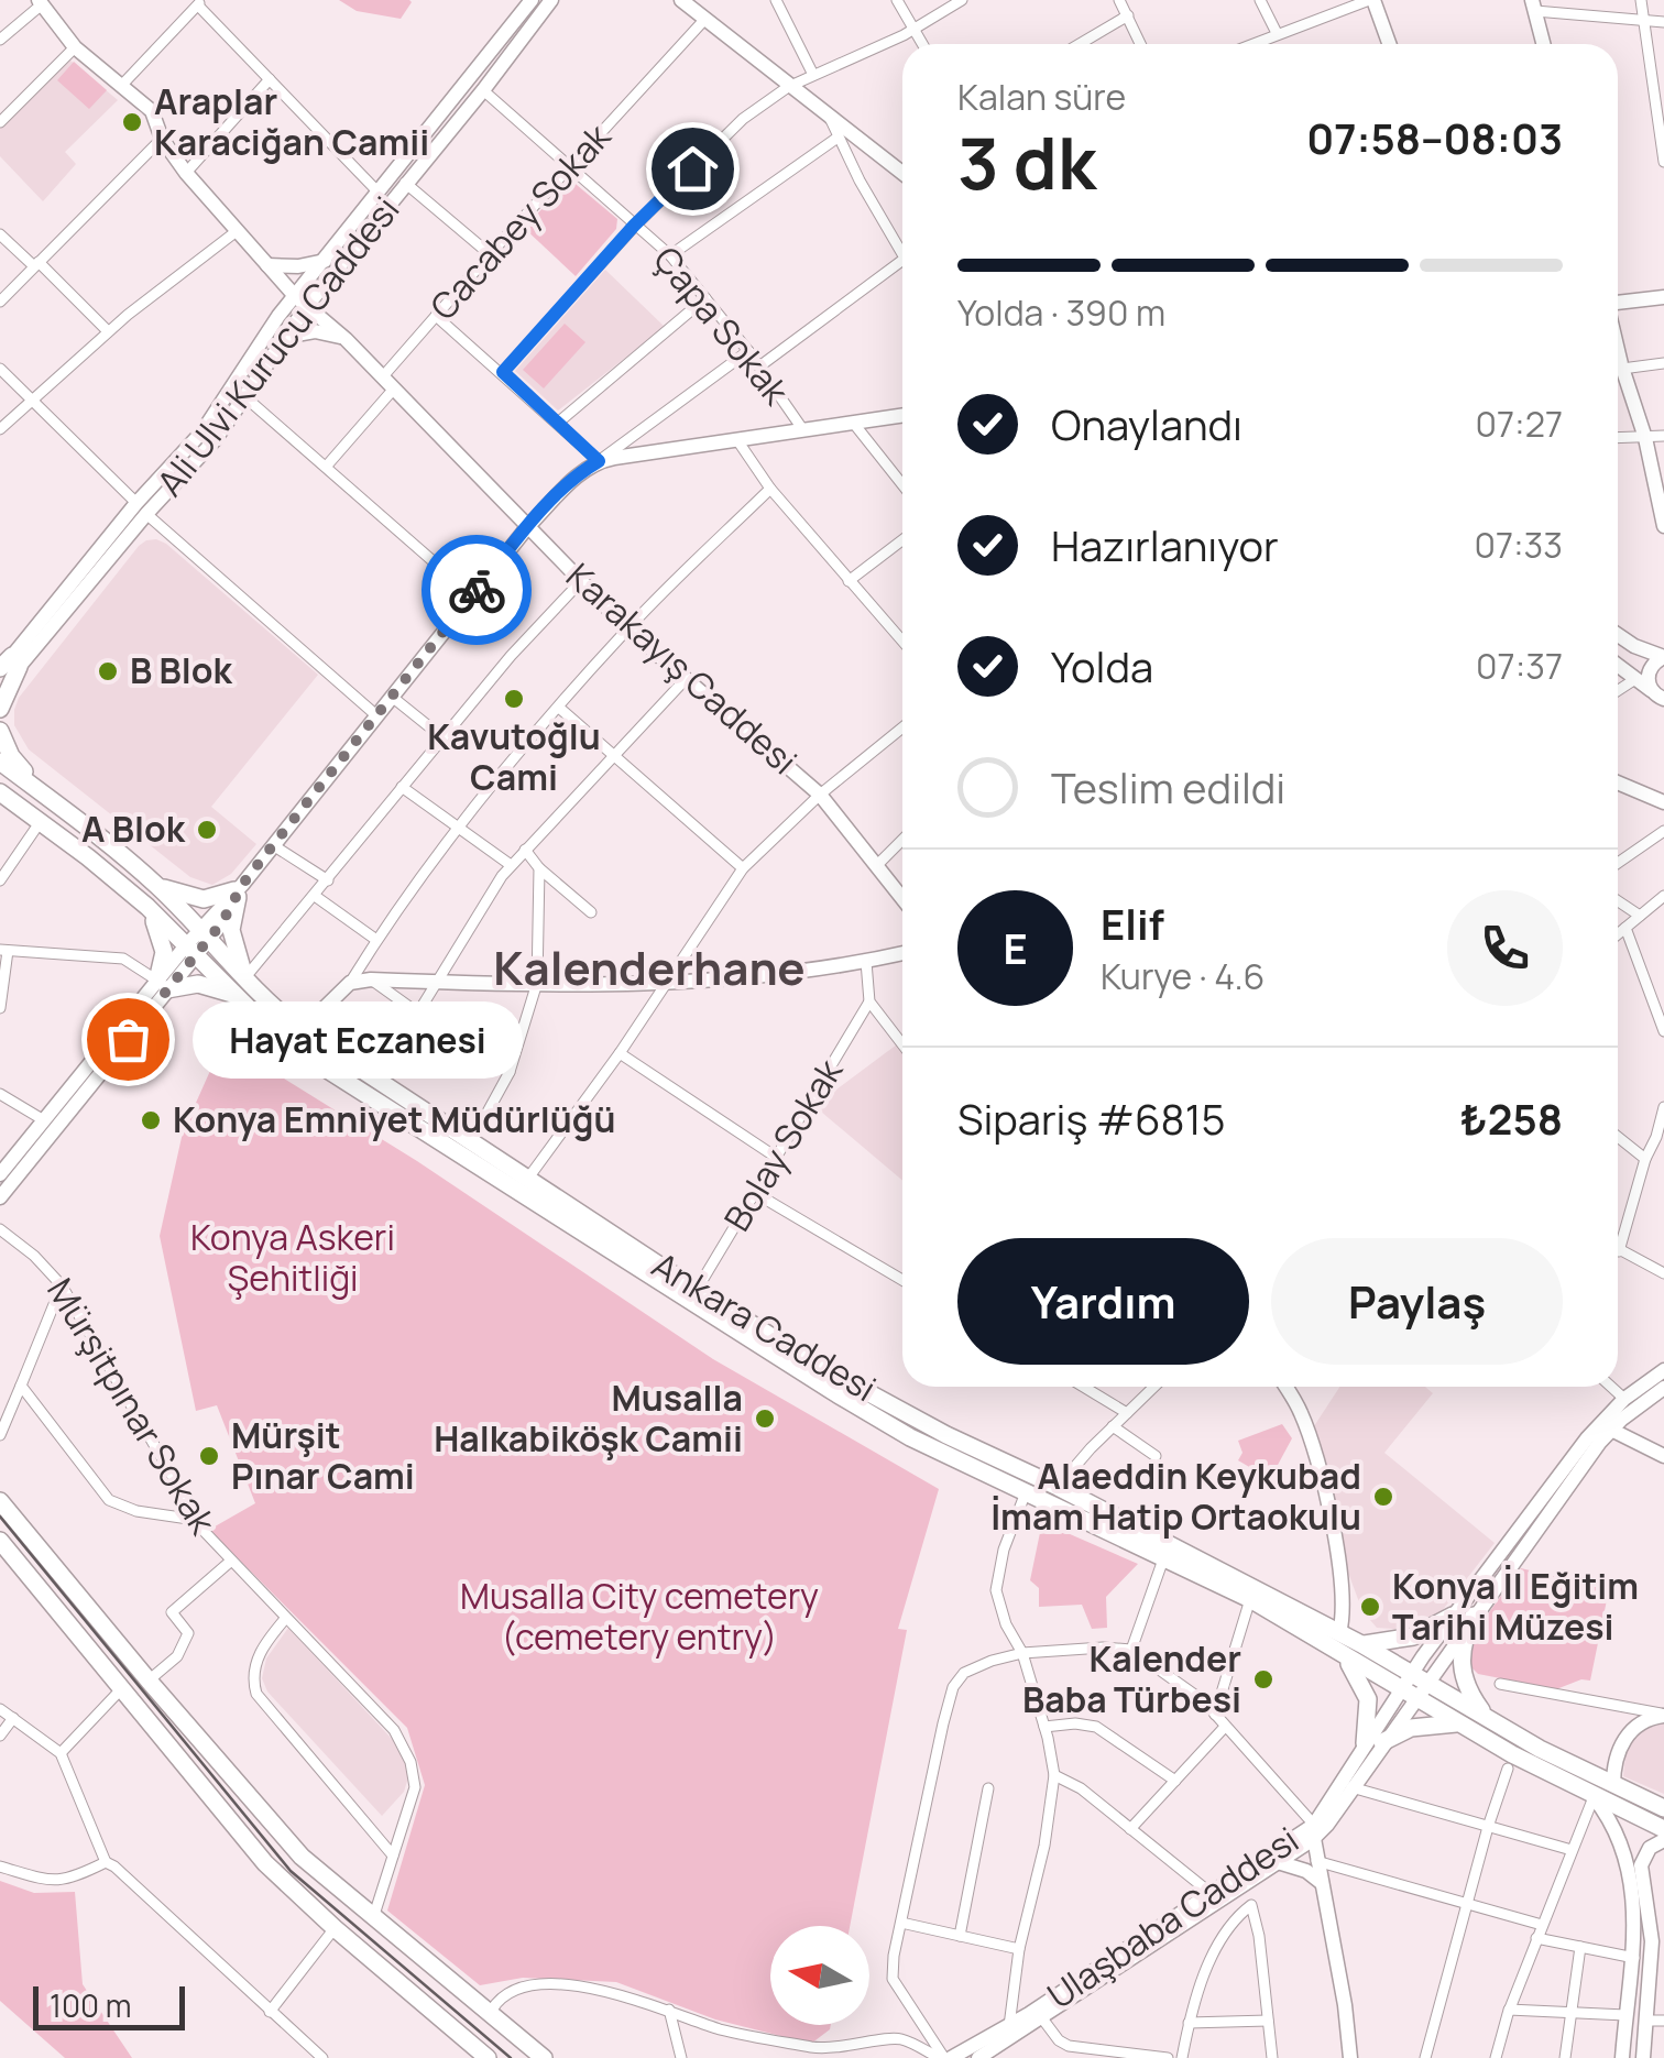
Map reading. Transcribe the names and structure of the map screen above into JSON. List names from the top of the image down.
{
  "streets": {
    "main road": ["Ankara Caddesi"],
    "street": [
      "Cacabey Sokak",
      "Çapa Sokak",
      "Ali Ulvi Kurucu Caddesi",
      "Karakayış Caddesi",
      "Bolay Sokak",
      "Mürşitpınar Sokak",
      "Ulaşbaba Caddesi"
    ]
  },
  "crossings": [
    ["Cacabey Sokak", "Çapa Sokak"],
    ["Cacabey Sokak", "Karakayış Caddesi"],
    ["Çapa Sokak", "Ali Ulvi Kurucu Caddesi"],
    ["Ali Ulvi Kurucu Caddesi", "Karakayış Caddesi"],
    ["Bolay Sokak", "Ankara Caddesi"],
    ["Ankara Caddesi", "Ulaşbaba Caddesi"]
  ],
  "districts": ["Kalenderhane"],
  "parks": ["Konya Askeri Şehitliği", "Musalla City cemetery (cemetery entry)"],
  "places": [
    "Araplar Karaciğan Camii",
    "B Blok",
    "Kavutoğlu Cami",
    "A Blok",
    "Hayat Eczanesi",
    "Konya Emniyet Müdürlüğü",
    "Musalla Halkabiköşk Camii",
    "Mürşit Pınar Cami",
    "Alaeddin Keykubad İmam Hatip Ortaokulu",
    "Konya İl Eğitim Tarihi Müzesi",
    "Kalender Baba Türbesi"
  ],
  "scale_bar": "100 m",
  "north": "left",
  "page": {
    "heading": ["3 dk", "Kalan süre", "07:58–08:03"],
    "panel": [
      "Elif",
      "Kurye · 4.6",
      "Sipariş #6815",
      "₺258"
    ],
    "bar": "Yolda · 390 m",
    "list": [
      ["Onaylandı", "07:27"],
      ["Hazırlanıyor", "07:33"],
      ["Yolda", "07:37"],
      "Teslim edildi"
    ],
    "round": "E",
    "bubble": "Hayat Eczanesi",
    "buttons": ["Yardım", "Paylaş"],
    "scale": "100 m"
  }
}
